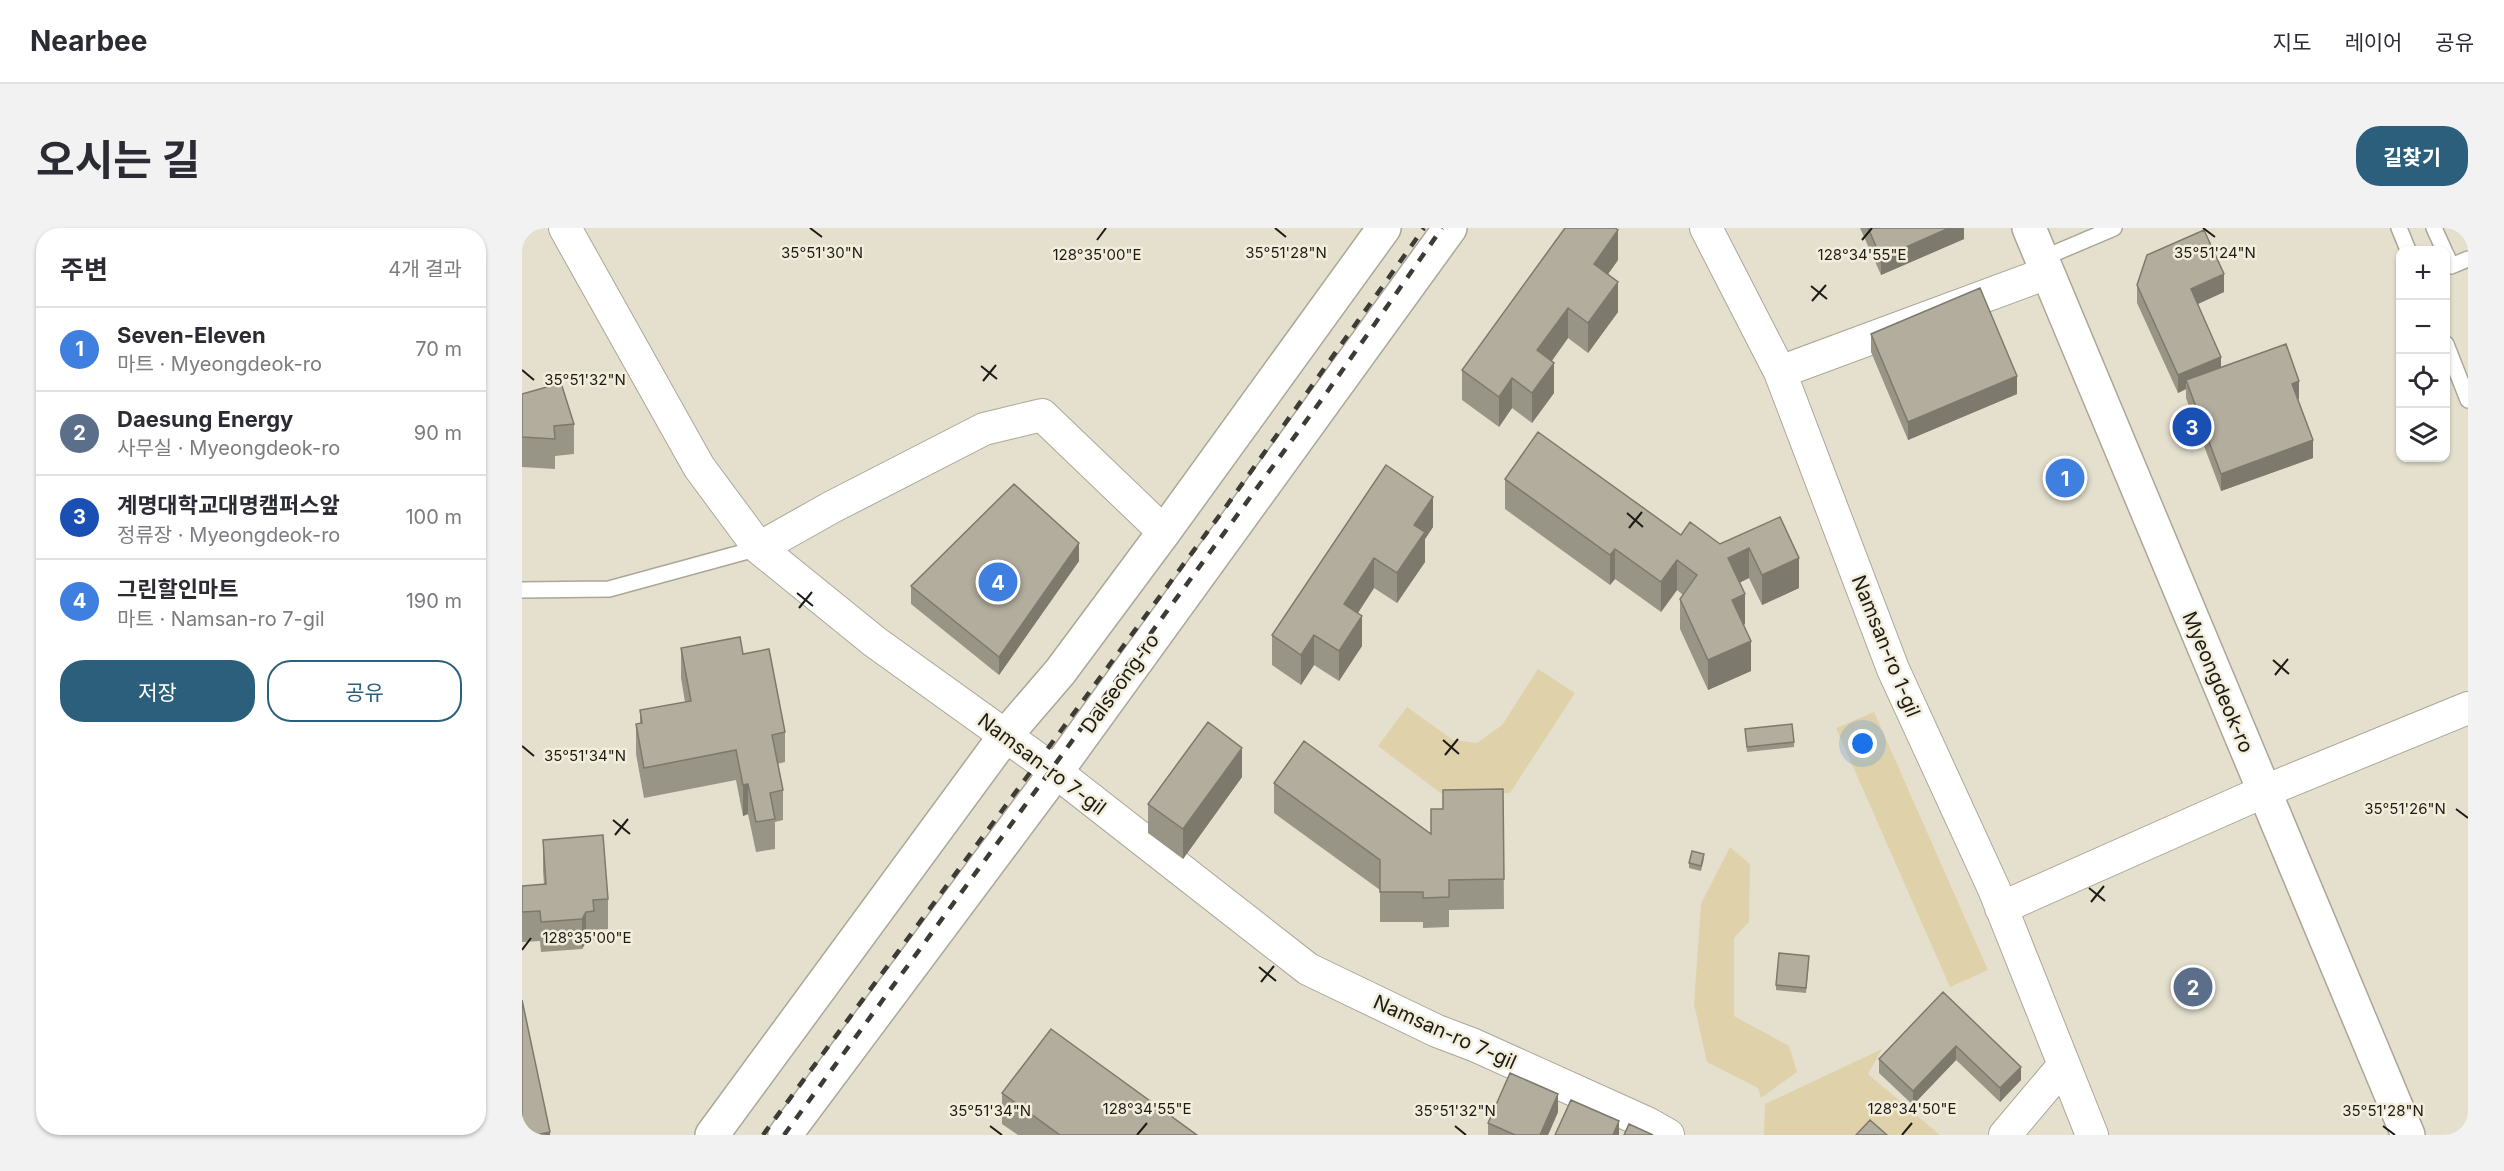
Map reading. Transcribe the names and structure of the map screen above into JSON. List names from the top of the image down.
{
  "streets": {
    "main road": ["Myeongdeok-ro", "Dalseong-ro"],
    "street": ["Namsan-ro 1-gil", "Namsan-ro 7-gil"]
  },
  "crossings": [
    ["Dalseong-ro", "Namsan-ro 7-gil"]
  ],
  "page": {
    "header": "Nearbee",
    "nav": ["지도", "레이어", "공유"],
    "title": "오시는 길",
    "buttons": [
      "길찾기",
      ["저장", "공유"]
    ],
    "heading": ["주변", "4개 결과"],
    "map_buttons": ["+", "−"],
    "list": [
      {
        "mark": "1",
        "name": "Seven-Eleven",
        "note": "마트 · Myeongdeok-ro",
        "value": "70 m"
      },
      {
        "mark": "2",
        "name": "Daesung Energy",
        "note": "사무실 · Myeongdeok-ro",
        "value": "90 m"
      },
      {
        "mark": "3",
        "name": "계명대학교대명캠퍼스앞",
        "note": "정류장 · Myeongdeok-ro",
        "value": "100 m"
      },
      {
        "mark": "4",
        "name": "그린할인마트",
        "note": "마트 · Namsan-ro 7-gil",
        "value": "190 m"
      }
    ],
    "pins": [
      "3",
      "1",
      "4",
      "2"
    ]
  },
  "coordinates": [
    "35°51'30\"N",
    "35°51'28\"N",
    "35°51'24\"N",
    "128°35'00\"E",
    "128°34'55\"E",
    "35°51'32\"N",
    "35°51'34\"N",
    "35°51'26\"N",
    "128°34'50\"E"
  ]
}
